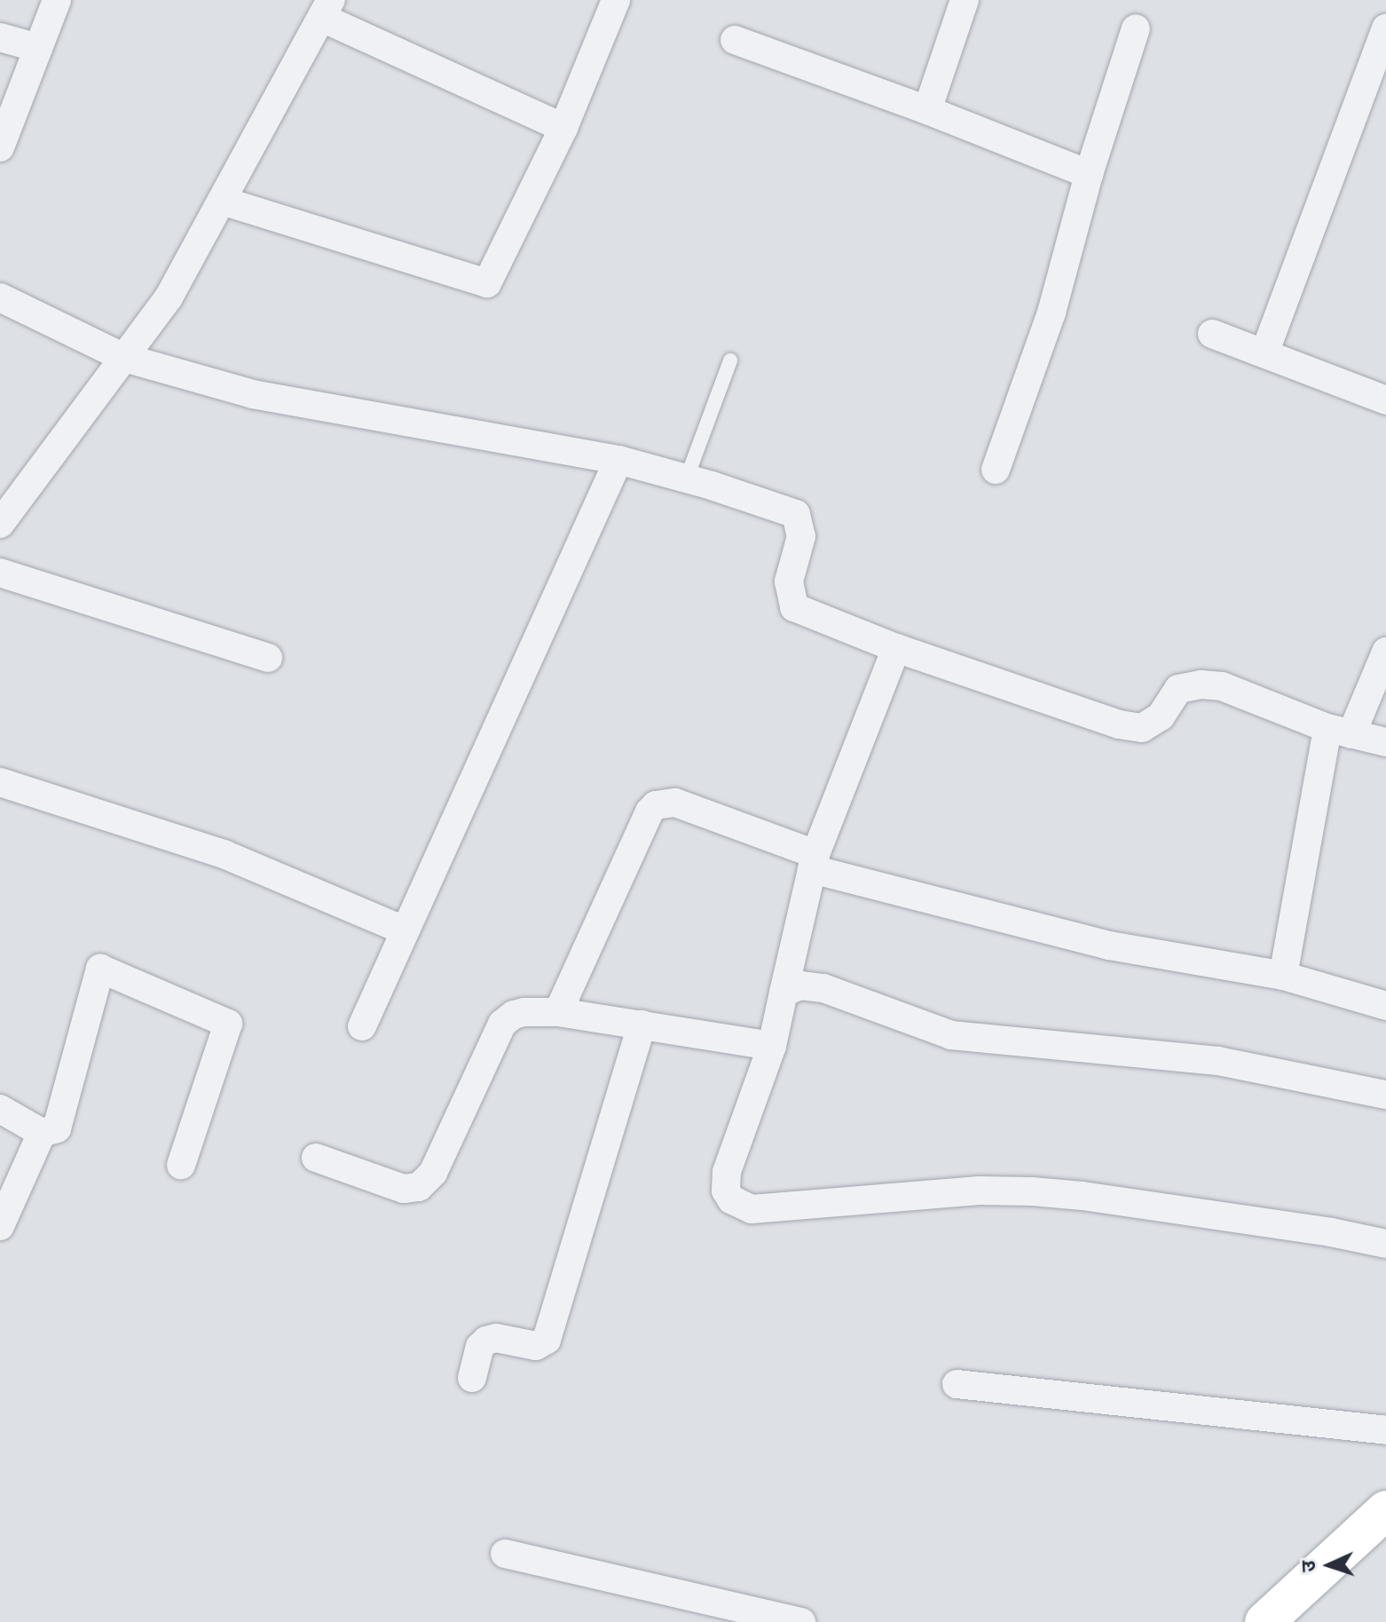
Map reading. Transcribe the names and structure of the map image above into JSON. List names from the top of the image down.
{
  "north": "left"
}
